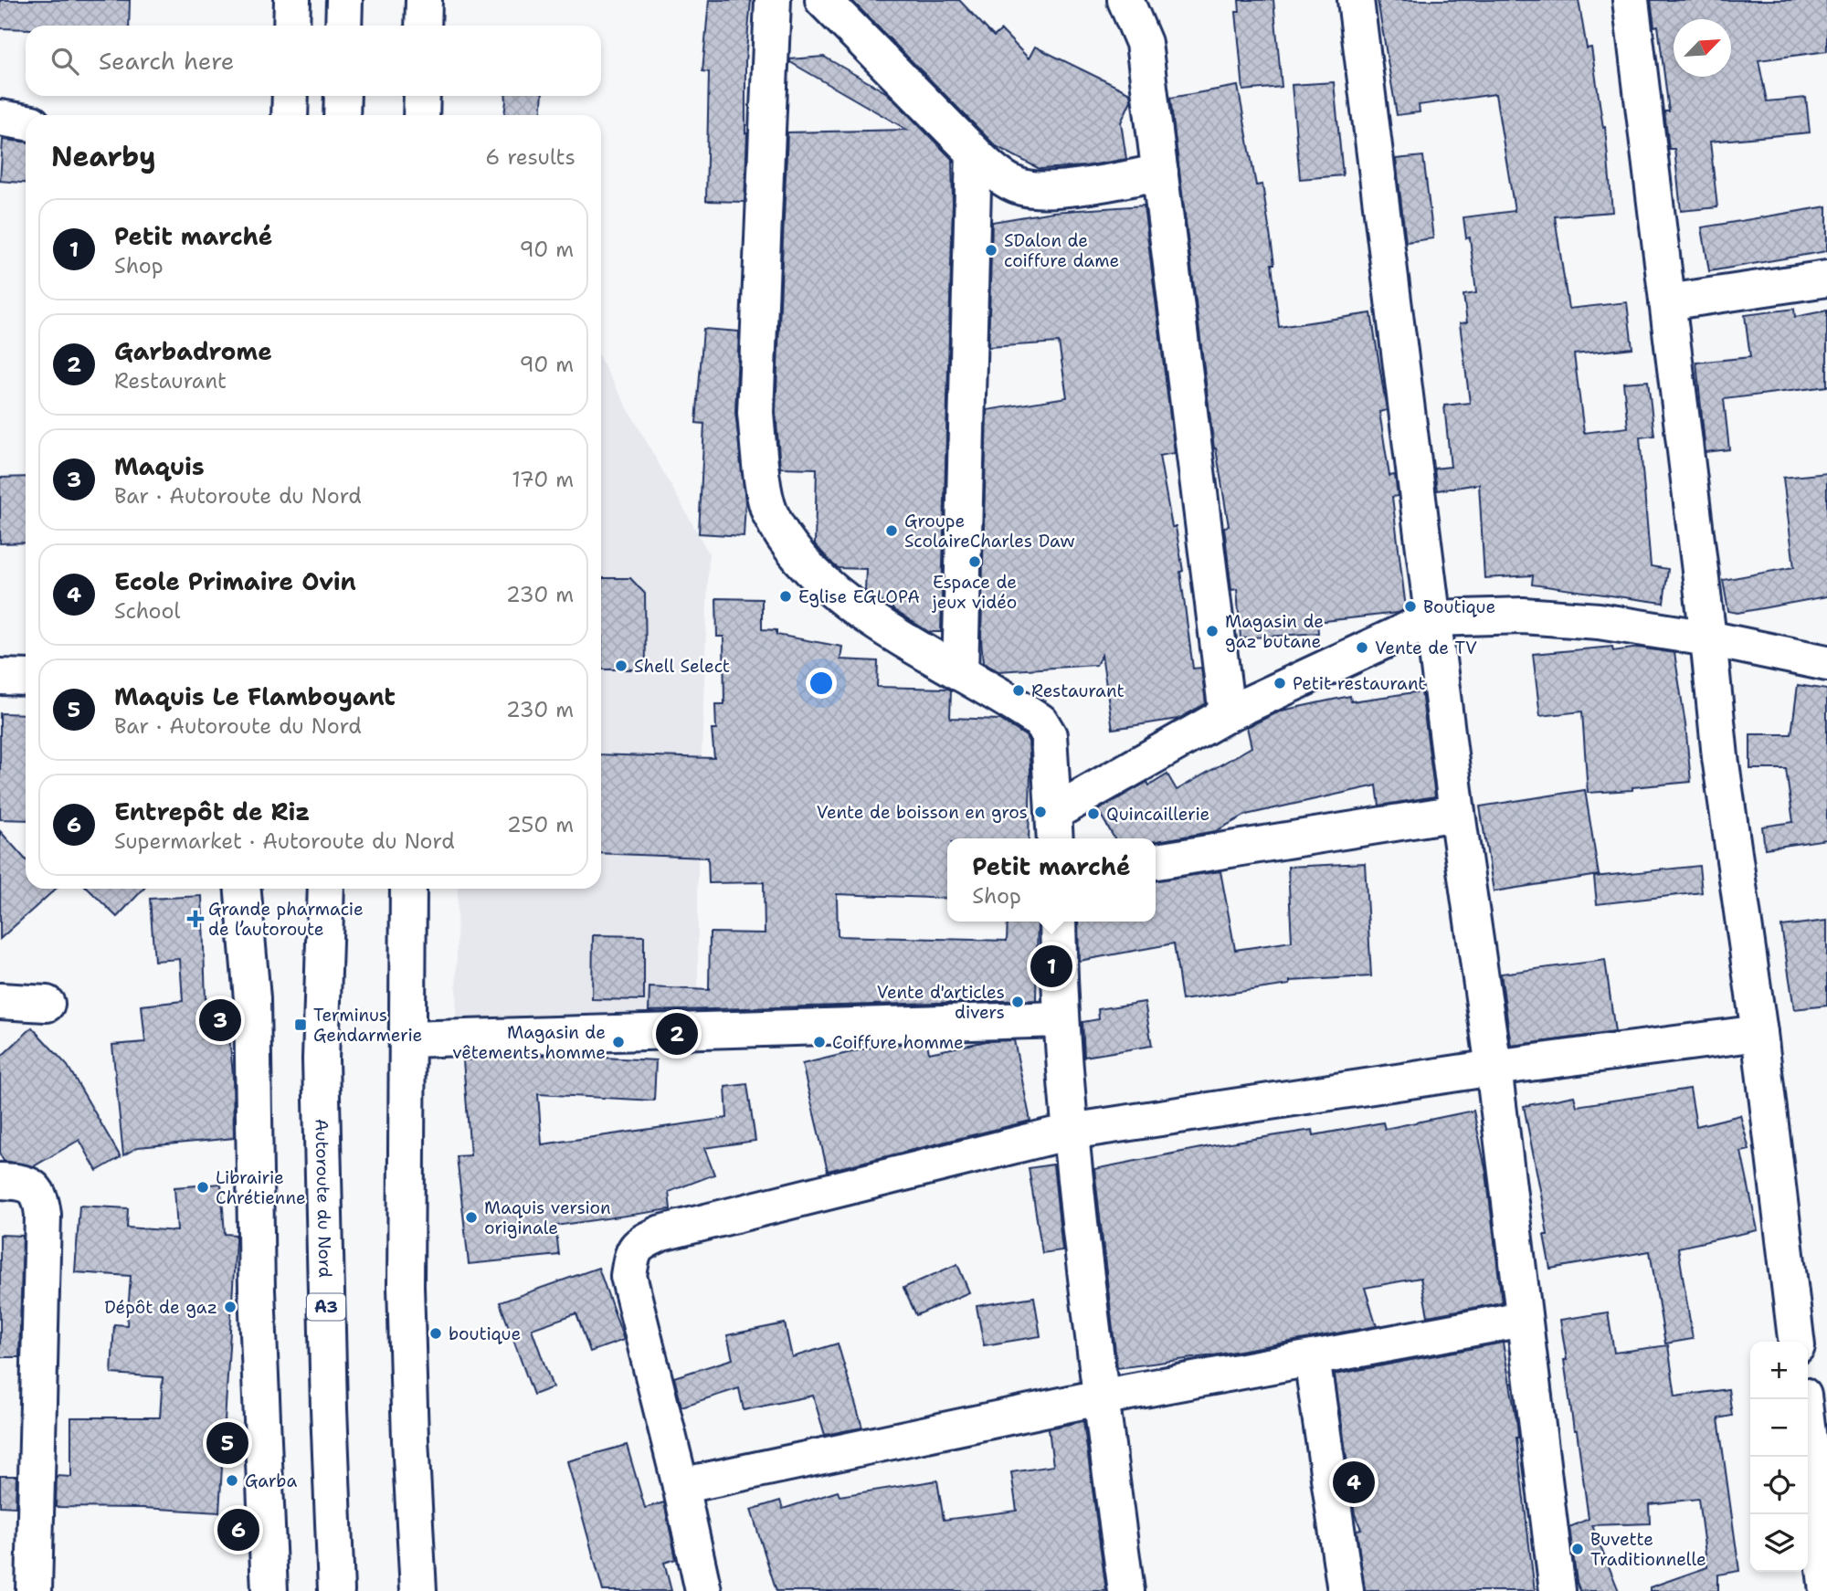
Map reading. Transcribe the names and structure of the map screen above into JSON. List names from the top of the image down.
{
  "streets": {
    "main road": ["Autoroute du Nord", "A3"]
  },
  "places": {
    "other": [
      "SDalon de coiffure dame",
      "Groupe ScolaireCharles Daw",
      "Espace de jeux vidéo",
      "Eglise EGLOPA",
      "Boutique",
      "Magasin de gaz butane",
      "Vente de TV",
      "Shell Select",
      "Petit restaurant",
      "Restaurant",
      "Vente de boisson en gros",
      "Quincaillerie",
      "Vente d'articles divers",
      "Magasin de vêtements homme",
      "Coiffure homme",
      "Librairie Chrétienne",
      "Maquis version originale",
      "Dépôt de gaz",
      "boutique",
      "Garba",
      "Buvette Traditionnelle"
    ],
    "health": ["Grande pharmacie de l’autoroute"],
    "transit": ["Terminus Gendarmerie"]
  },
  "north": "top right",
  "page": {
    "search": "Search here",
    "heading": ["Nearby", "6 results"],
    "list": [
      {
        "mark": "1",
        "name": "Petit marché",
        "note": "Shop",
        "value": "90 m"
      },
      {
        "mark": "2",
        "name": "Garbadrome",
        "note": "Restaurant",
        "value": "90 m"
      },
      {
        "mark": "3",
        "name": "Maquis",
        "note": "Bar · Autoroute du Nord",
        "value": "170 m"
      },
      {
        "mark": "4",
        "name": "Ecole Primaire Ovin",
        "note": "School",
        "value": "230 m"
      },
      {
        "mark": "5",
        "name": "Maquis Le Flamboyant",
        "note": "Bar · Autoroute du Nord",
        "value": "230 m"
      },
      {
        "mark": "6",
        "name": "Entrepôt de Riz",
        "note": "Supermarket · Autoroute du Nord",
        "value": "250 m"
      }
    ],
    "popup": ["Petit marché", "Shop"],
    "pins": [
      "1",
      "3",
      "2",
      "5",
      "4",
      "6"
    ],
    "map_buttons": ["+", "−"]
  }
}
